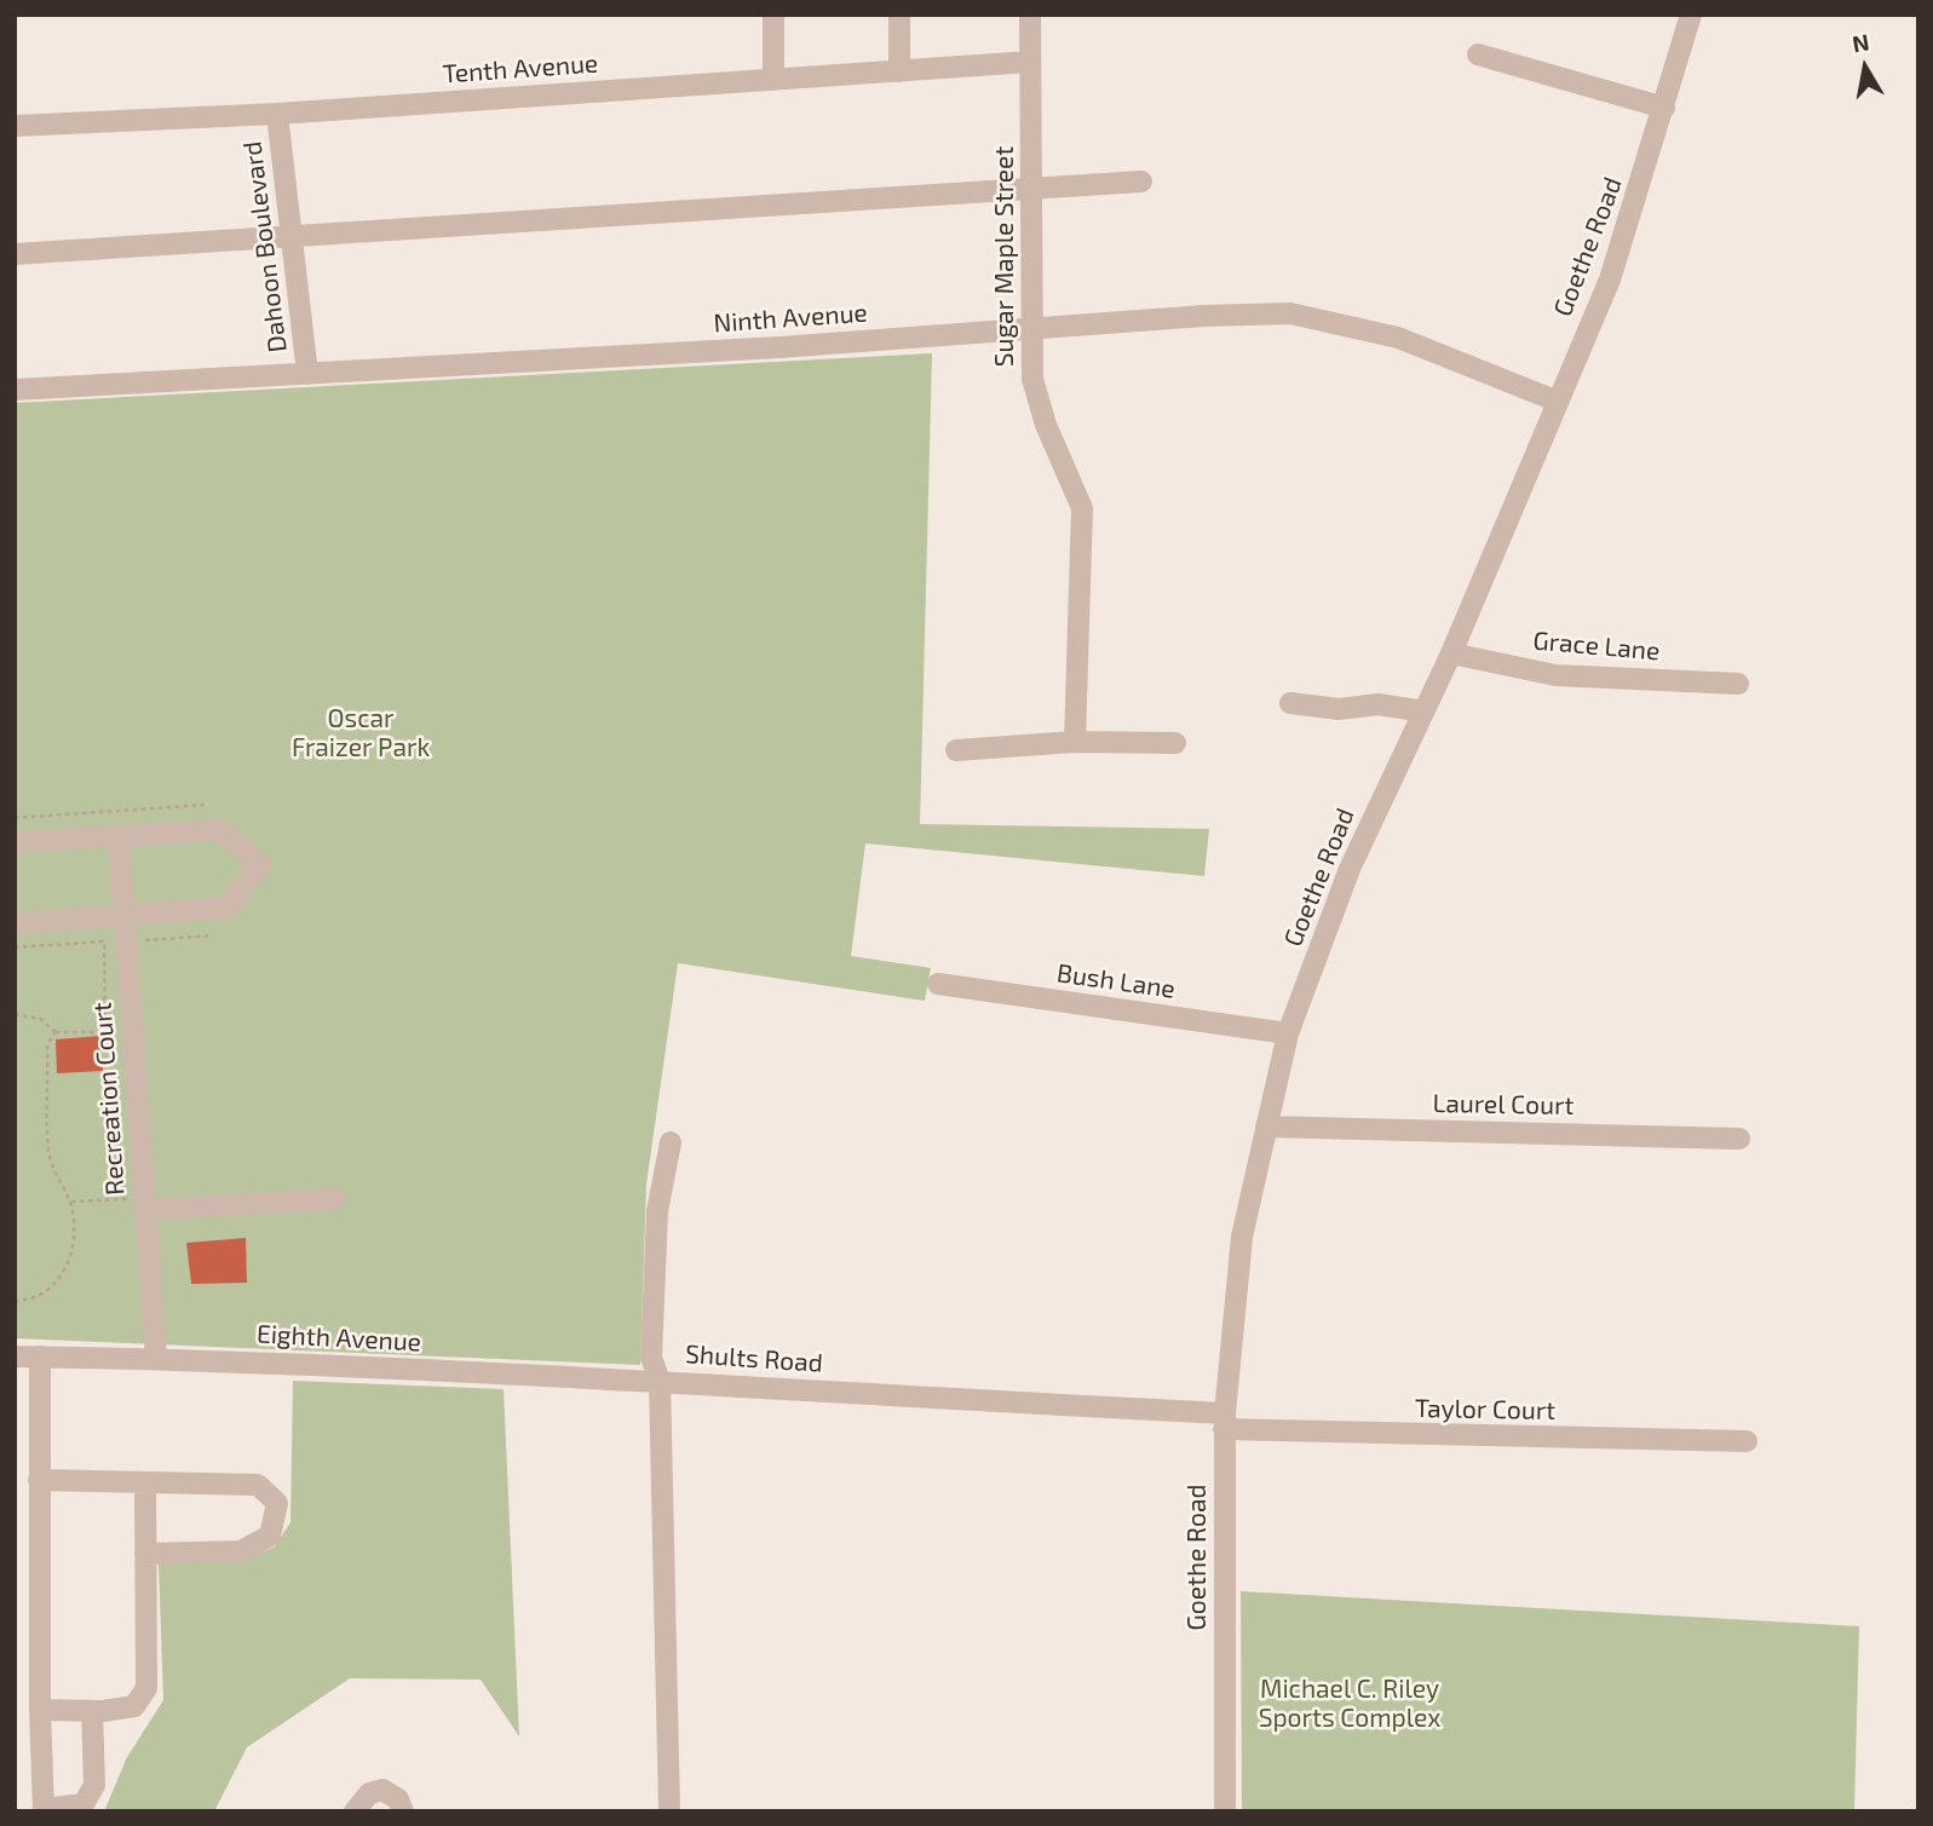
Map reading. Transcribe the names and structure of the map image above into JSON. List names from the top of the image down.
{
  "streets": {
    "street": [
      "Tenth Avenue",
      "Dahoon Boulevard",
      "Goethe Road",
      "Sugar Maple Street",
      "Ninth Avenue",
      "Grace Lane",
      "Bush Lane",
      "Recreation Court",
      "Laurel Court",
      "Eighth Avenue",
      "Shults Road",
      "Taylor Court"
    ]
  },
  "crossings": [
    ["Tenth Avenue", "Dahoon Boulevard"],
    ["Tenth Avenue", "Sugar Maple Street"],
    ["Dahoon Boulevard", "Ninth Avenue"],
    ["Goethe Road", "Ninth Avenue"],
    ["Goethe Road", "Grace Lane"],
    ["Goethe Road", "Bush Lane"],
    ["Goethe Road", "Laurel Court"],
    ["Goethe Road", "Shults Road"],
    ["Goethe Road", "Taylor Court"],
    ["Sugar Maple Street", "Ninth Avenue"],
    ["Recreation Court", "Eighth Avenue"],
    ["Eighth Avenue", "Shults Road"],
    ["Shults Road", "Taylor Court"]
  ],
  "parks": ["Oscar Fraizer Park", "Michael C. Riley Sports Complex"],
  "north": "top"
}
